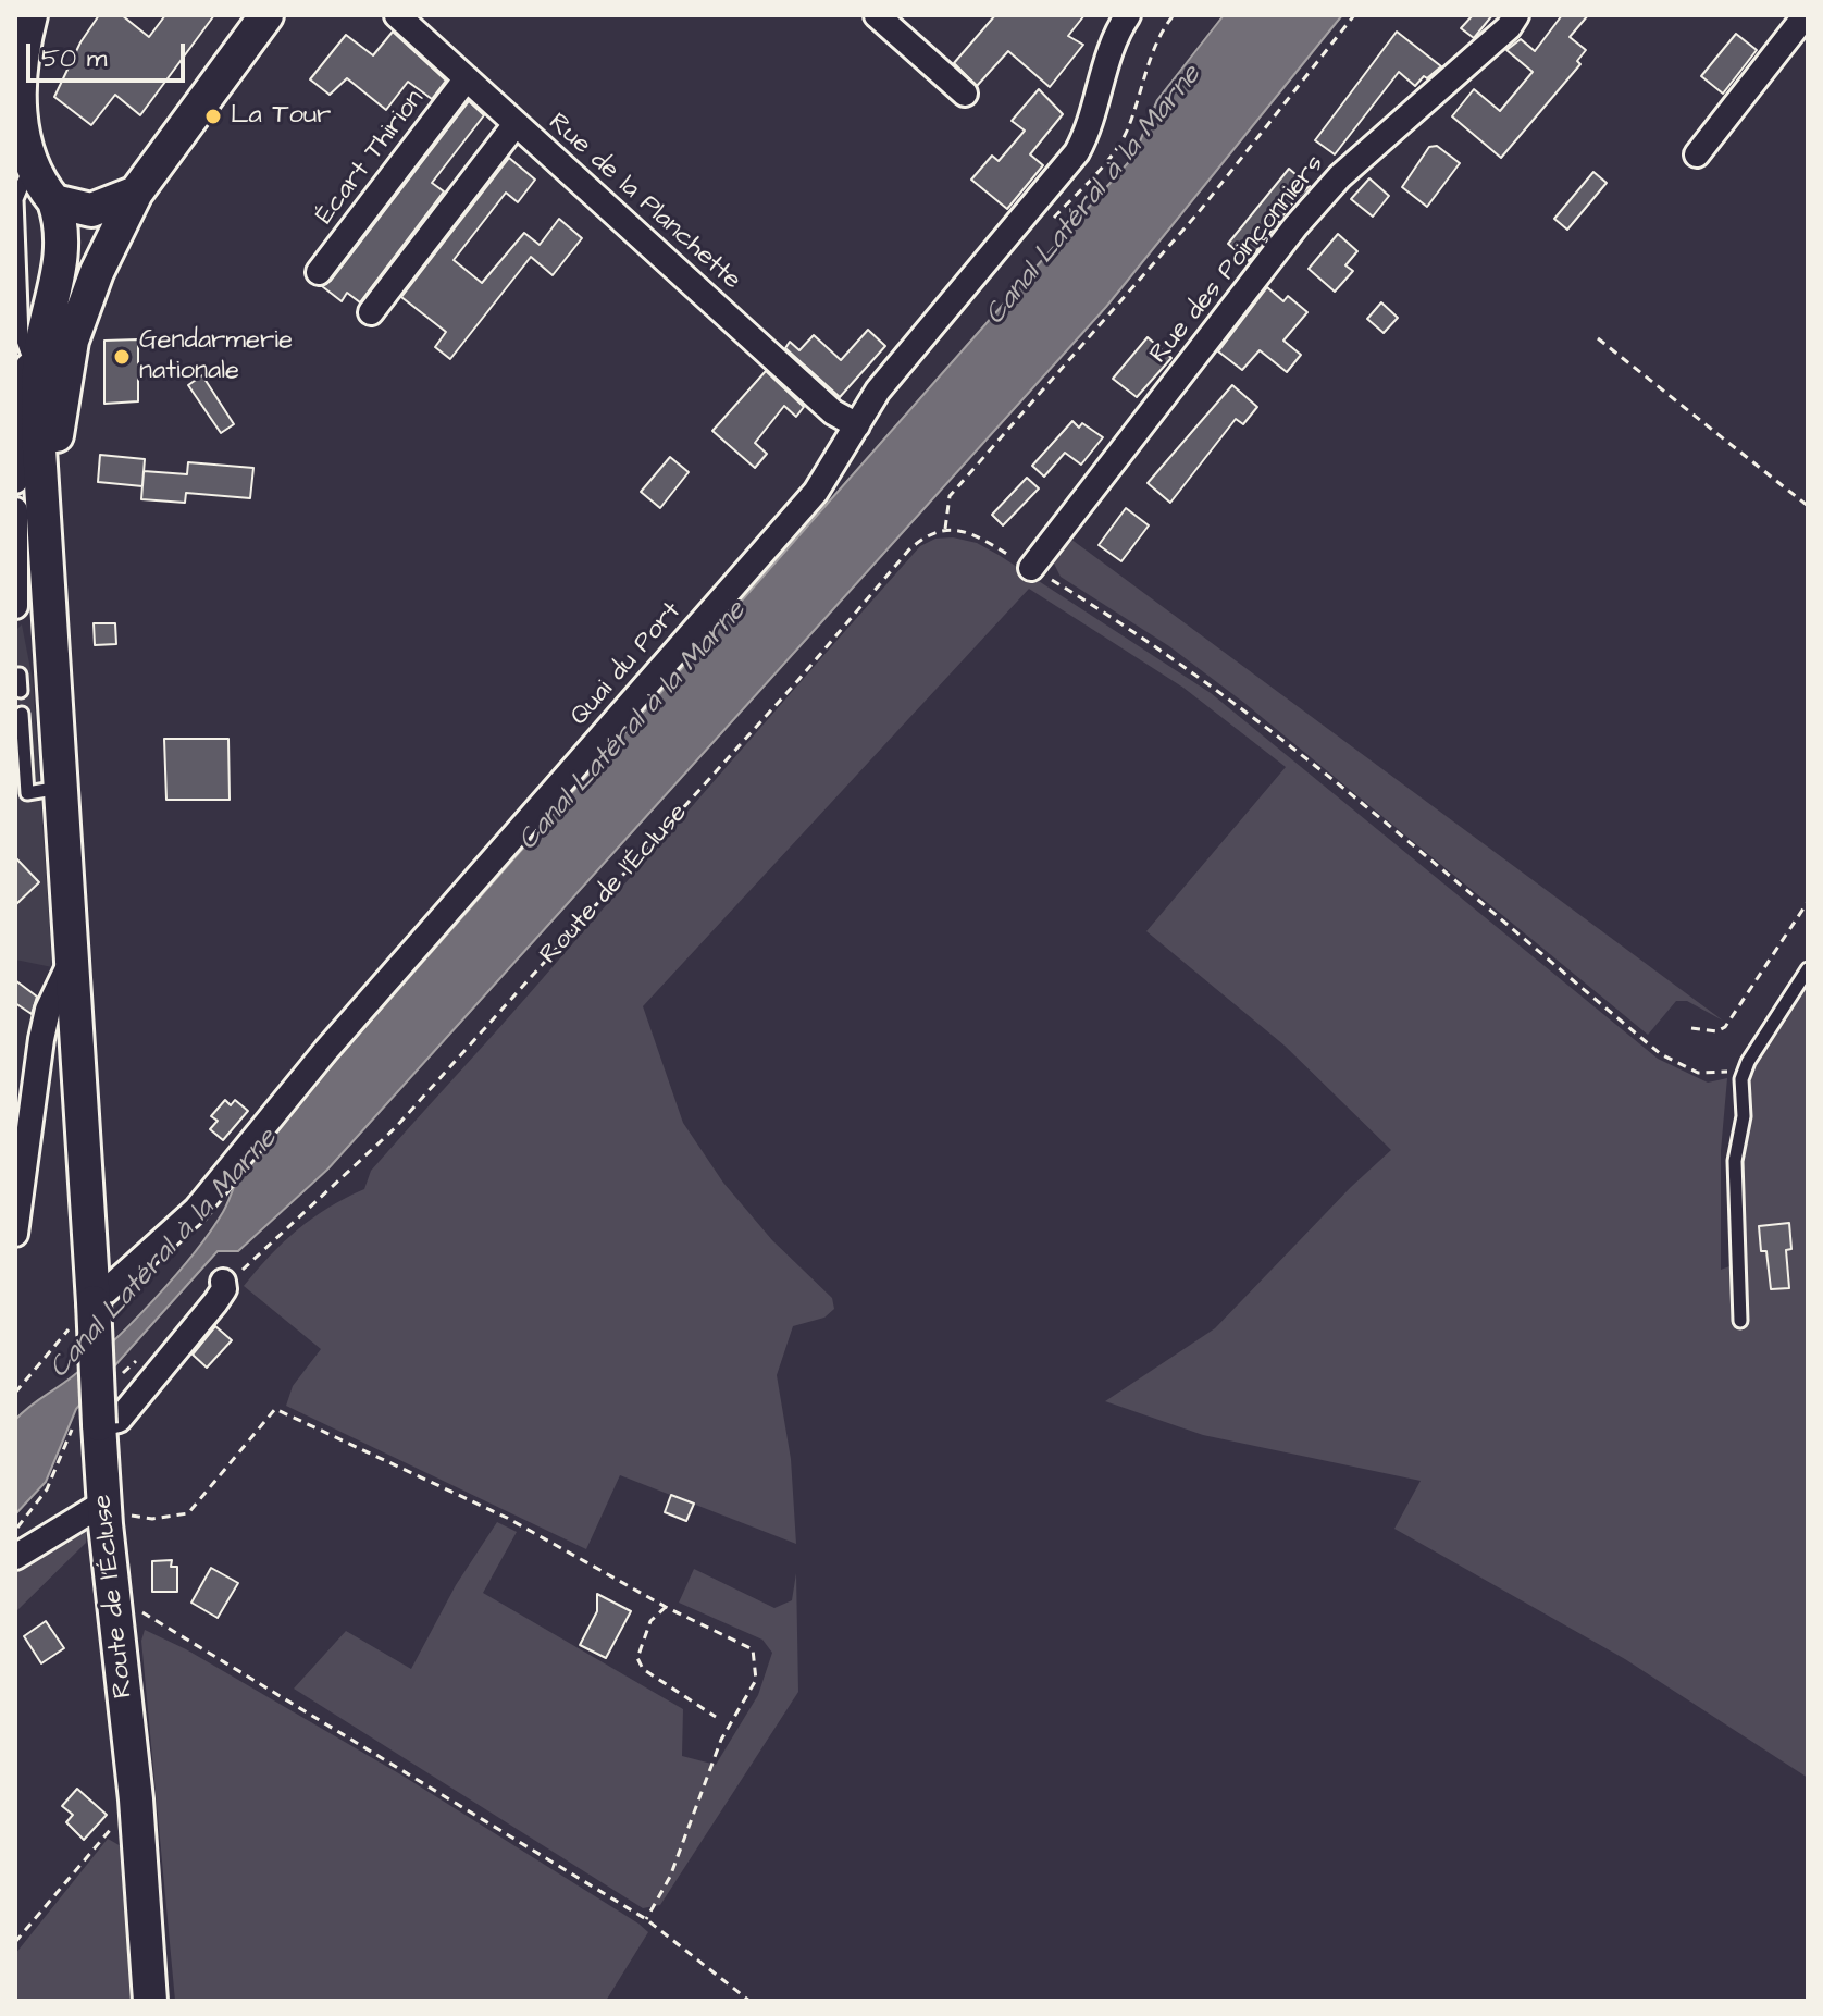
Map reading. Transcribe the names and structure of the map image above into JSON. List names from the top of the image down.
{
  "streets": {
    "main road": ["Route de l'Écluse"],
    "street": [
      "Écart Thirion",
      "Rue de la Planchette",
      "Rue des Poinçonniers",
      "Quai du Port"
    ]
  },
  "crossings": [
    ["Écart Thirion", "Rue de la Planchette"],
    ["Rue de la Planchette", "Quai du Port"],
    ["Quai du Port", "Route de l'Écluse"]
  ],
  "water": ["Canal Latéral à la Marne"],
  "places": ["La Tour", "Gendarmerie nationale"],
  "scale_bar": "50 m"
}
